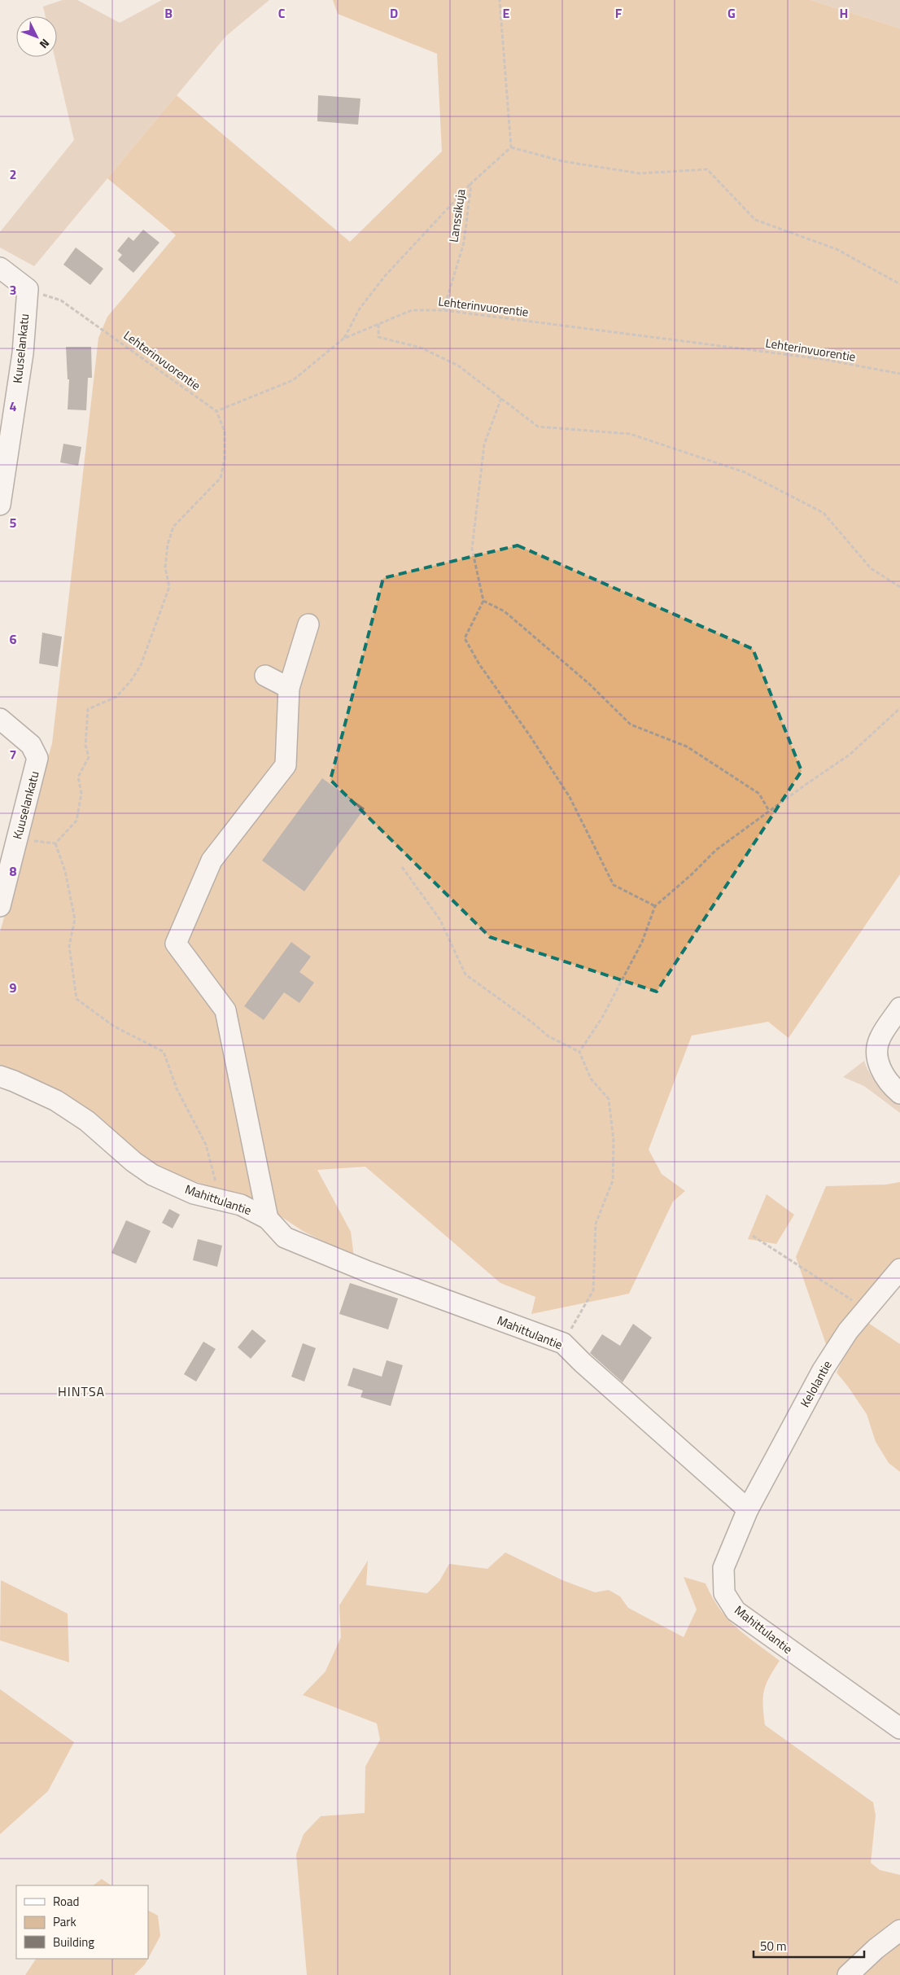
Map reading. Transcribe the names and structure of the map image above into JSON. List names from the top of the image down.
{
  "streets": {
    "street": ["Kuuselankatu", "Mahittulantie", "Kelolantie"],
    "path": ["Lanssikuja", "Lehterinvuorentie"]
  },
  "crossings": [
    ["Lanssikuja", "Lehterinvuorentie"],
    ["Lehterinvuorentie", "Kuuselankatu"],
    ["Mahittulantie", "Kelolantie"]
  ],
  "districts": ["HINTSA"],
  "legend": ["Road", "Park", "Building"],
  "scale_bar": "50 m",
  "north": "bottom right",
  "grid": {
    "columns": [
      "B",
      "C",
      "D",
      "E",
      "F",
      "G",
      "H"
    ],
    "rows": [
      "2",
      "3",
      "4",
      "5",
      "6",
      "7",
      "8",
      "9"
    ]
  }
}
